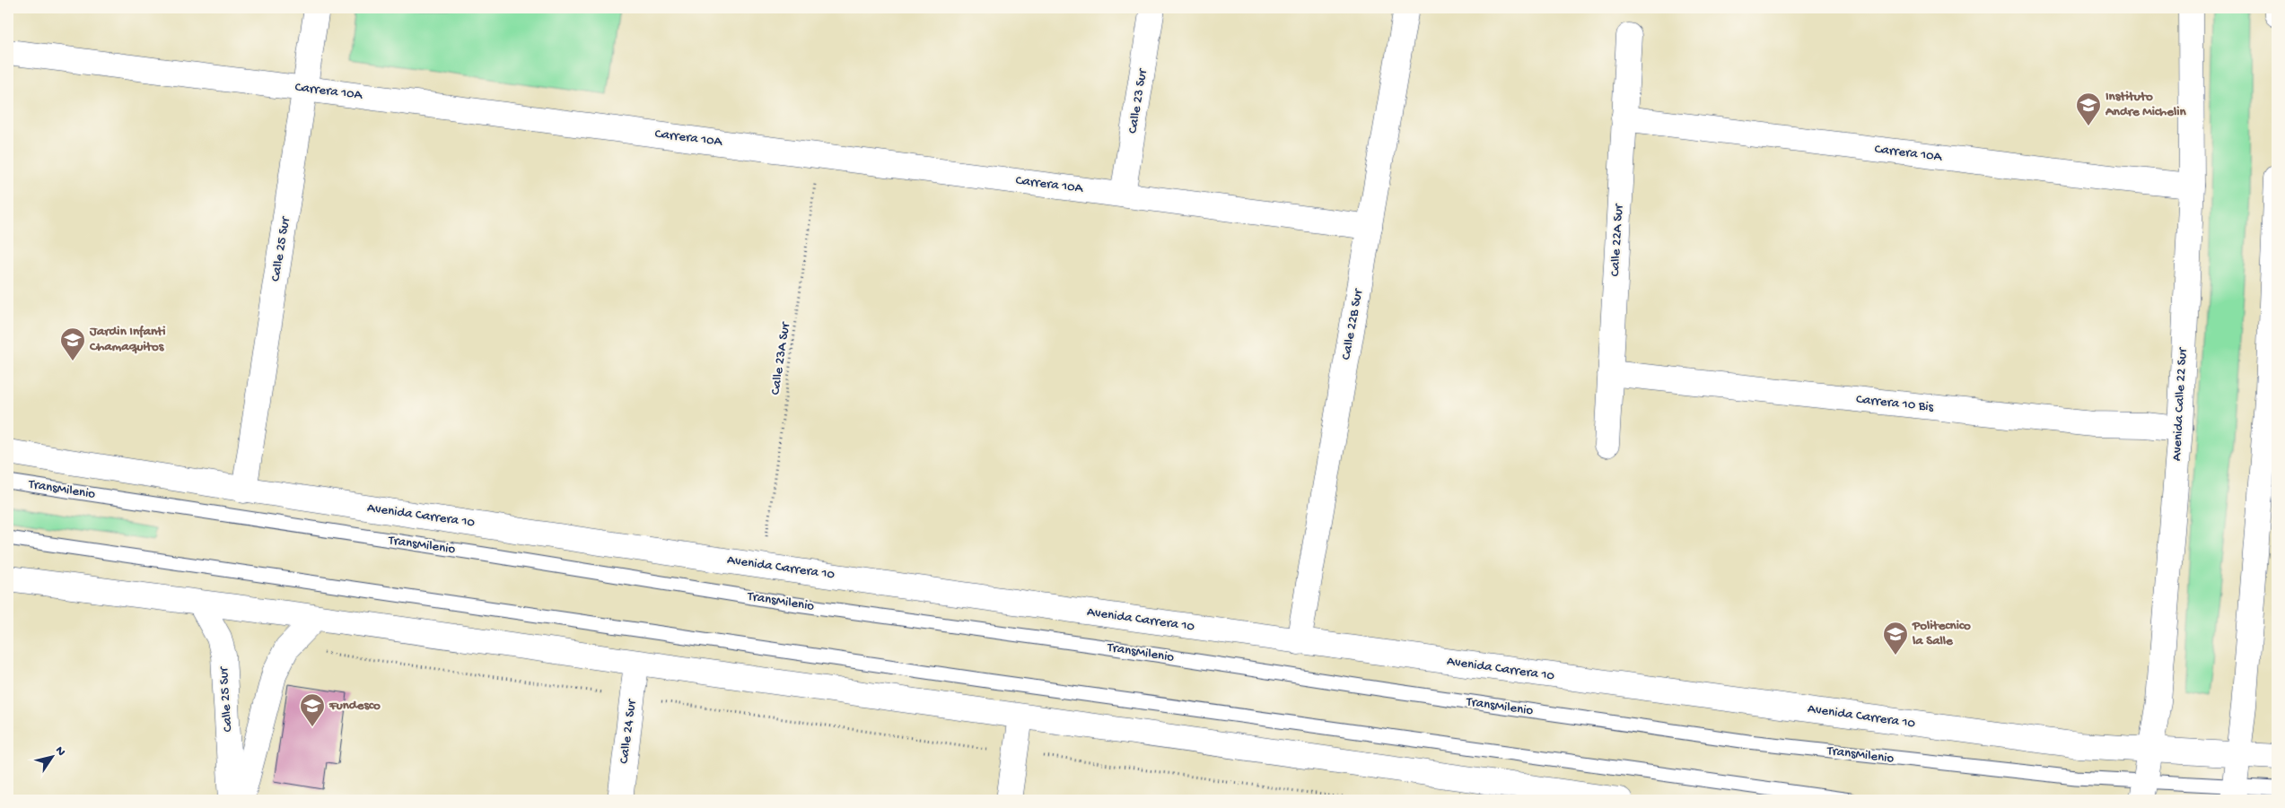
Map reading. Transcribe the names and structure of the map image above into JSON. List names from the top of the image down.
{
  "streets": {
    "main road": [
      "Carrera 10A",
      "Calle 23 Sur",
      "Calle 22A Sur",
      "Calle 25 Sur",
      "Calle 22B Sur",
      "Carrera 10 Bis",
      "Avenida Calle 22 Sur",
      "Avenida Carrera 10",
      "Calle 24 Sur"
    ],
    "lane": ["TransMilenio"],
    "path": ["Calle 23A Sur"]
  },
  "crossings": [
    ["Carrera 10A", "Calle 23 Sur"],
    ["Carrera 10A", "Calle 22A Sur"],
    ["Carrera 10A", "Calle 25 Sur"],
    ["Carrera 10A", "Calle 22B Sur"],
    ["Carrera 10A", "Calle 23A Sur"],
    ["Carrera 10A", "Avenida Calle 22 Sur"],
    ["Calle 22A Sur", "Carrera 10 Bis"],
    ["Calle 25 Sur", "Avenida Carrera 10"],
    ["Calle 22B Sur", "Avenida Carrera 10"],
    ["Calle 23A Sur", "Avenida Carrera 10"],
    ["Carrera 10 Bis", "Avenida Calle 22 Sur"],
    ["Avenida Calle 22 Sur", "TransMilenio"],
    ["Avenida Calle 22 Sur", "Avenida Carrera 10"]
  ],
  "places": {
    "school or university": [
      "Instituto Andre Michelin",
      "Jardin Infanti Chamaquitos",
      "Politecnico la Salle",
      "Fundesco"
    ]
  },
  "north": "top right"
}
